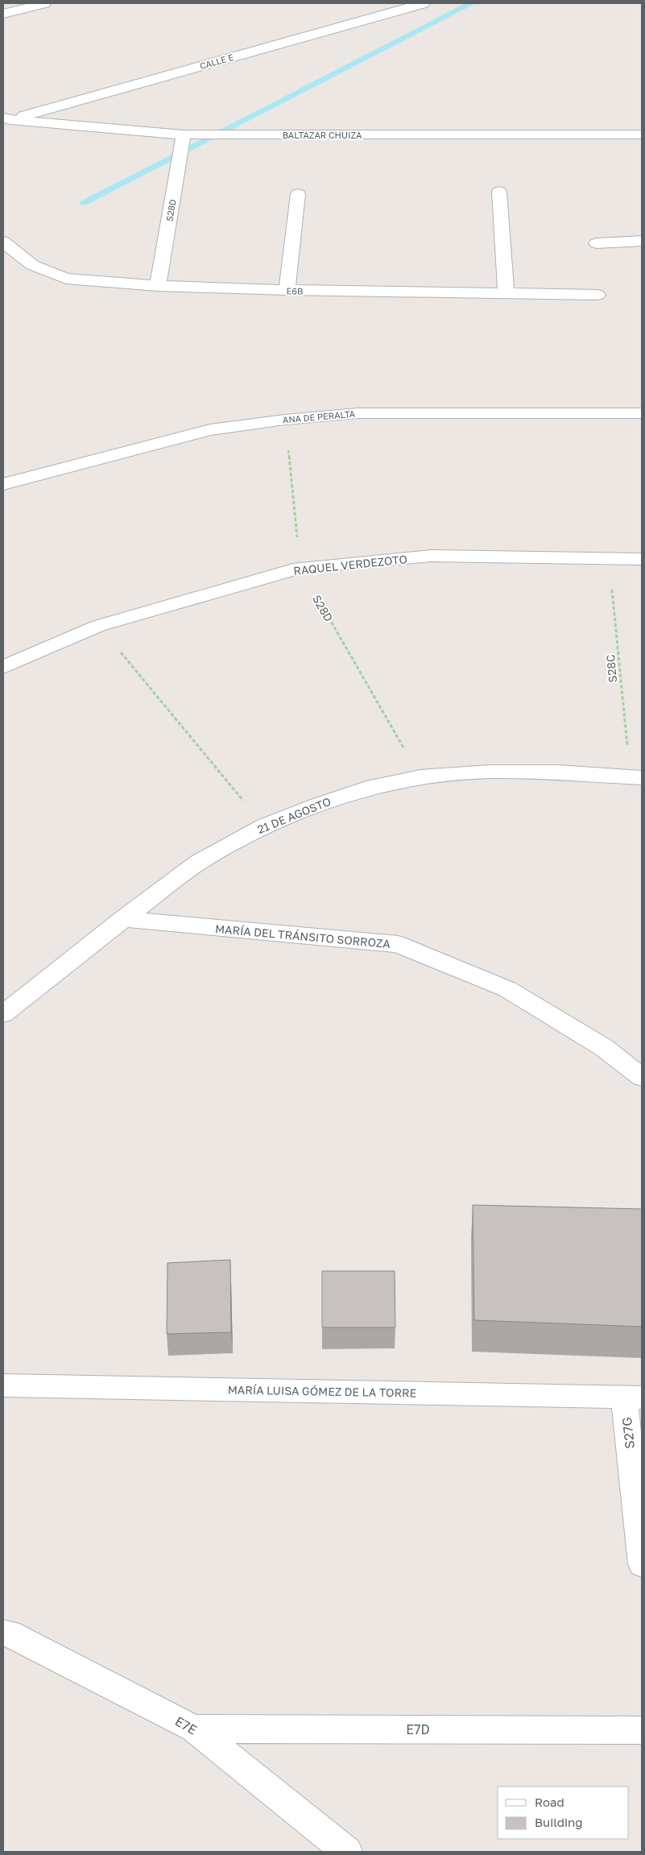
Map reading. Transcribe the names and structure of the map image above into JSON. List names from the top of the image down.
{
  "streets": {
    "street": [
      "CALLE E",
      "BALTAZAR CHUIZA",
      "S28D",
      "E6B",
      "ANA DE PERALTA",
      "RAQUEL VERDEZOTO",
      "21 DE AGOSTO",
      "MARÍA DEL TRÁNSITO SORROZA",
      "MARÍA LUISA GÓMEZ DE LA TORRE",
      "S27G",
      "E7E",
      "E7D"
    ],
    "path": ["S28C"]
  },
  "crossings": [
    ["CALLE E", "BALTAZAR CHUIZA"],
    ["BALTAZAR CHUIZA", "S28D"],
    ["S28D", "E6B"],
    ["S28D", "ANA DE PERALTA"],
    ["S28D", "RAQUEL VERDEZOTO"],
    ["S28D", "21 DE AGOSTO"],
    ["RAQUEL VERDEZOTO", "S28C"],
    ["S28C", "21 DE AGOSTO"],
    ["21 DE AGOSTO", "MARÍA DEL TRÁNSITO SORROZA"],
    ["MARÍA LUISA GÓMEZ DE LA TORRE", "S27G"],
    ["E7E", "E7D"]
  ],
  "legend": ["Road", "Building"]
}
